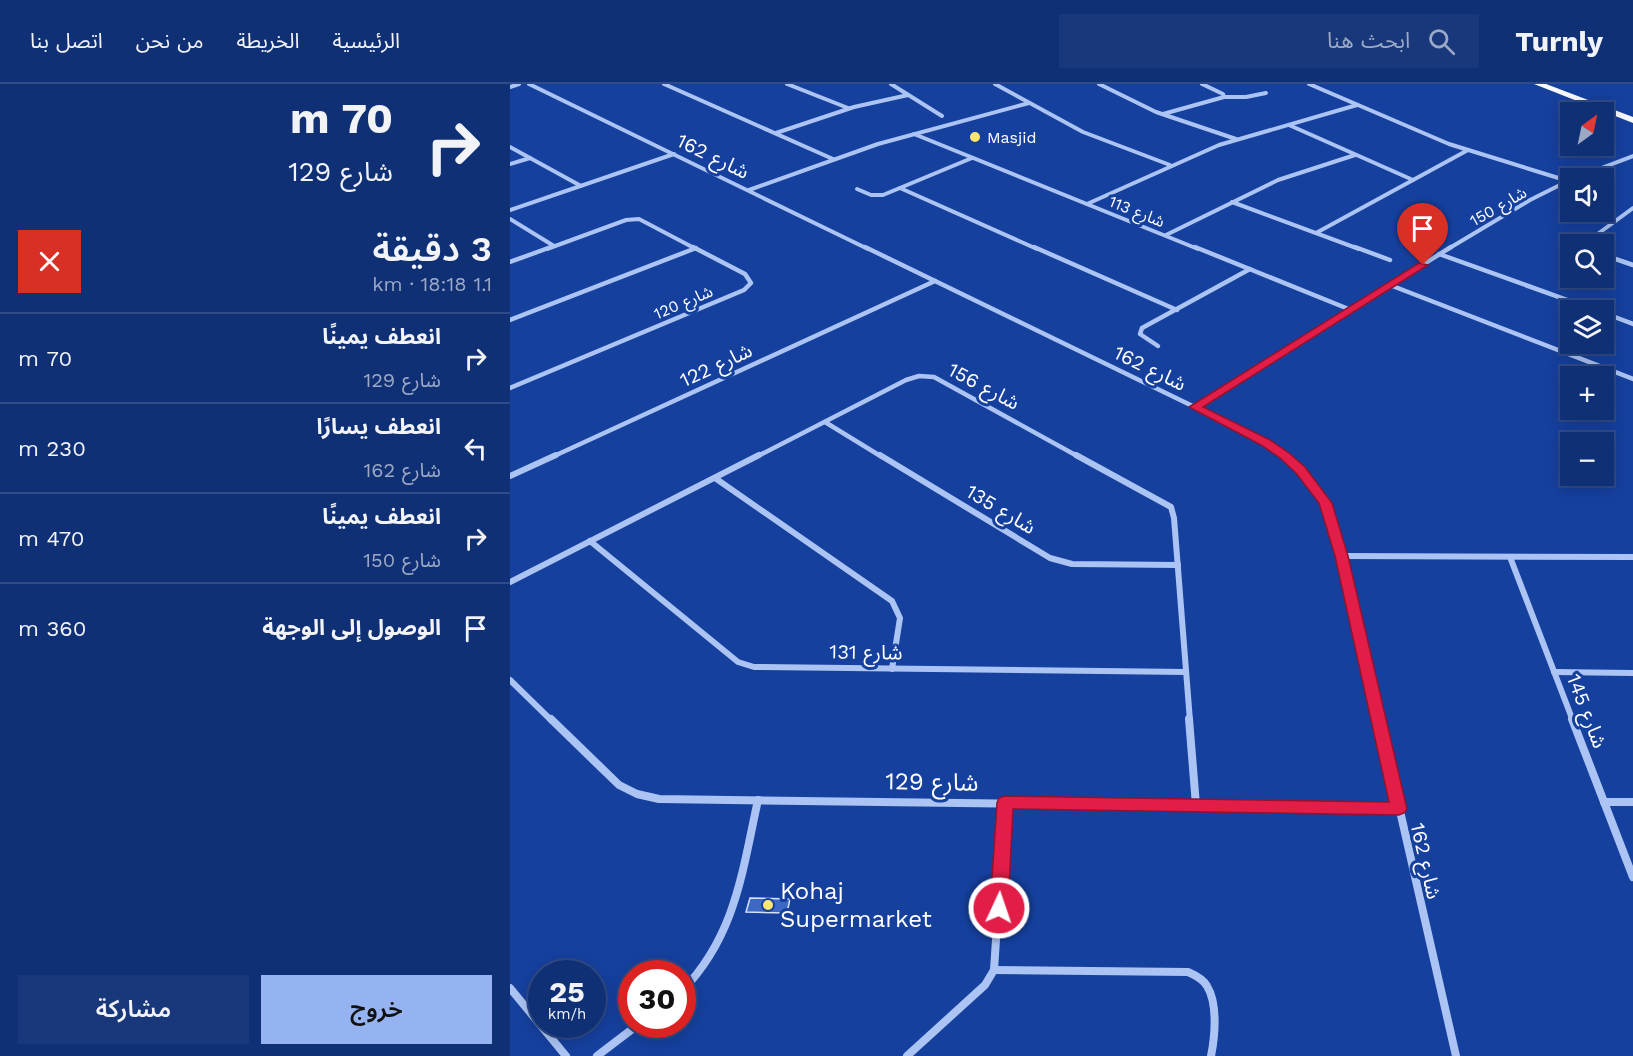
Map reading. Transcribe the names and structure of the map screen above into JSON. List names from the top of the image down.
{
  "streets": {
    "street": [
      "شارع 162",
      "شارع 150",
      "شارع 113",
      "شارع 120",
      "شارع 122",
      "شارع 156",
      "شارع 135",
      "شارع 131",
      "شارع 145",
      "شارع 129"
    ]
  },
  "crossings": [
    ["شارع 162", "شارع 150"],
    ["شارع 162", "شارع 122"],
    ["شارع 162", "شارع 129"],
    ["شارع 150", "شارع 113"],
    ["شارع 156", "شارع 135"],
    ["شارع 156", "شارع 131"],
    ["شارع 156", "شارع 129"]
  ],
  "places": ["Masjid", "Kohaj Supermarket"],
  "north": "top right",
  "page": {
    "header": "Turnly",
    "search": "ابحث هنا",
    "nav": [
      "الرئيسية",
      "الخريطة",
      "من نحن",
      "اتصل بنا"
    ],
    "turn": ["70 m", "شارع 129"],
    "map_buttons": ["+", "−"],
    "heading": ["3 دقيقة", "1.1 km · 18:18"],
    "list": [
      {
        "name": "انعطف يمينًا",
        "note": "شارع 129",
        "value": "70 m"
      },
      {
        "name": "انعطف يسارًا",
        "note": "شارع 162",
        "value": "230 m"
      },
      {
        "name": "انعطف يمينًا",
        "note": "شارع 150",
        "value": "470 m"
      },
      {
        "name": "الوصول إلى الوجهة",
        "value": "360 m"
      }
    ],
    "speed": "25 km/h",
    "limit": "30",
    "buttons": ["خروج", "مشاركة"]
  }
}
